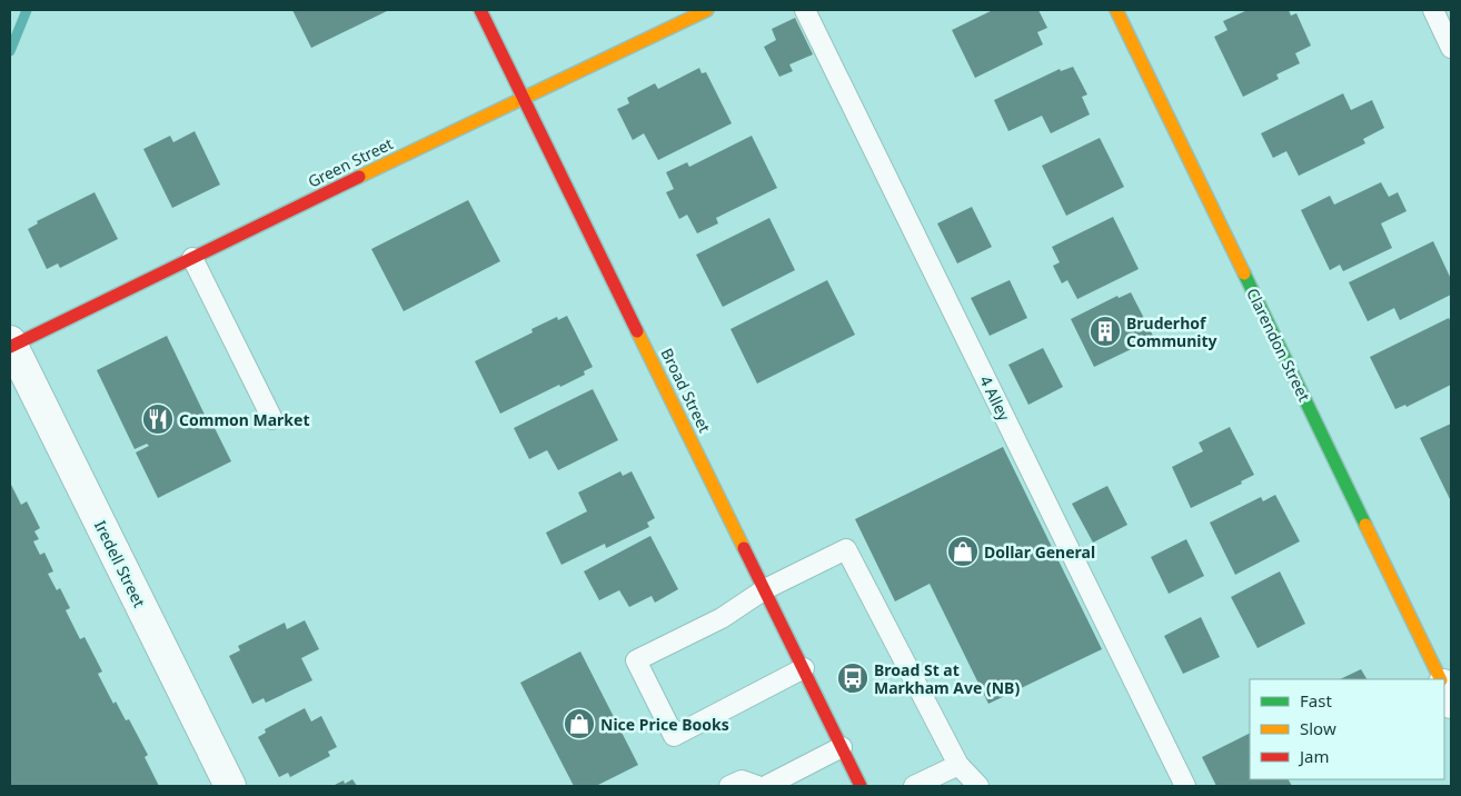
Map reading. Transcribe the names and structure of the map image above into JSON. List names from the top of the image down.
{
  "streets": {
    "street": [
      "Green Street",
      "Clarendon Street",
      "Broad Street",
      "Iredell Street"
    ],
    "lane": ["4 Alley"]
  },
  "crossings": [
    ["Green Street", "Broad Street"],
    ["Green Street", "Iredell Street"]
  ],
  "places": {
    "building": ["Bruderhof Community"],
    "restaurant": ["Common Market"],
    "shop": ["Dollar General", "Nice Price Books"],
    "bus stop": ["Broad St at Markham Ave (NB)"]
  },
  "legend": ["Fast", "Slow", "Jam"]
}
